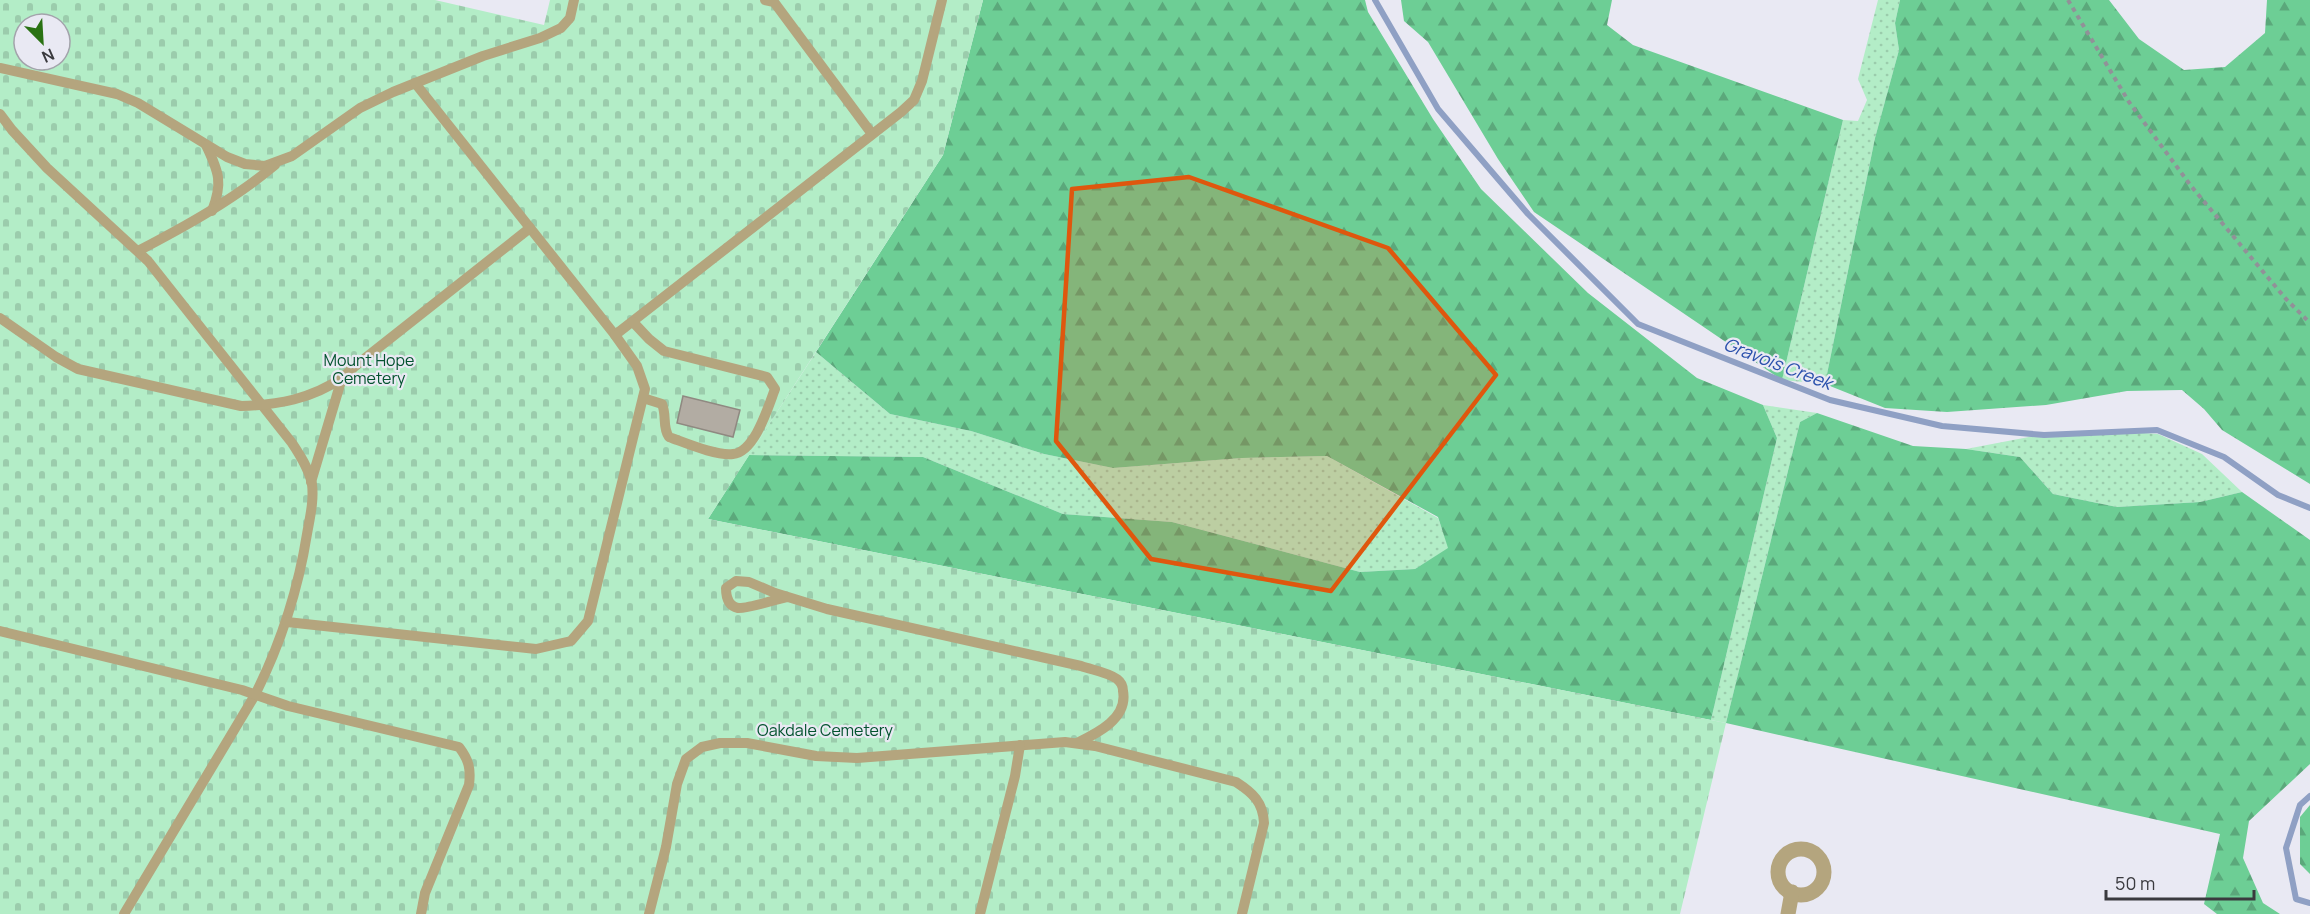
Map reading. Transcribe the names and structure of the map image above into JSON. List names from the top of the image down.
{
  "water": ["Gravois Creek"],
  "parks": ["Mount Hope Cemetery", "Oakdale Cemetery"],
  "scale_bar": "50 m",
  "north": "bottom right"
}
